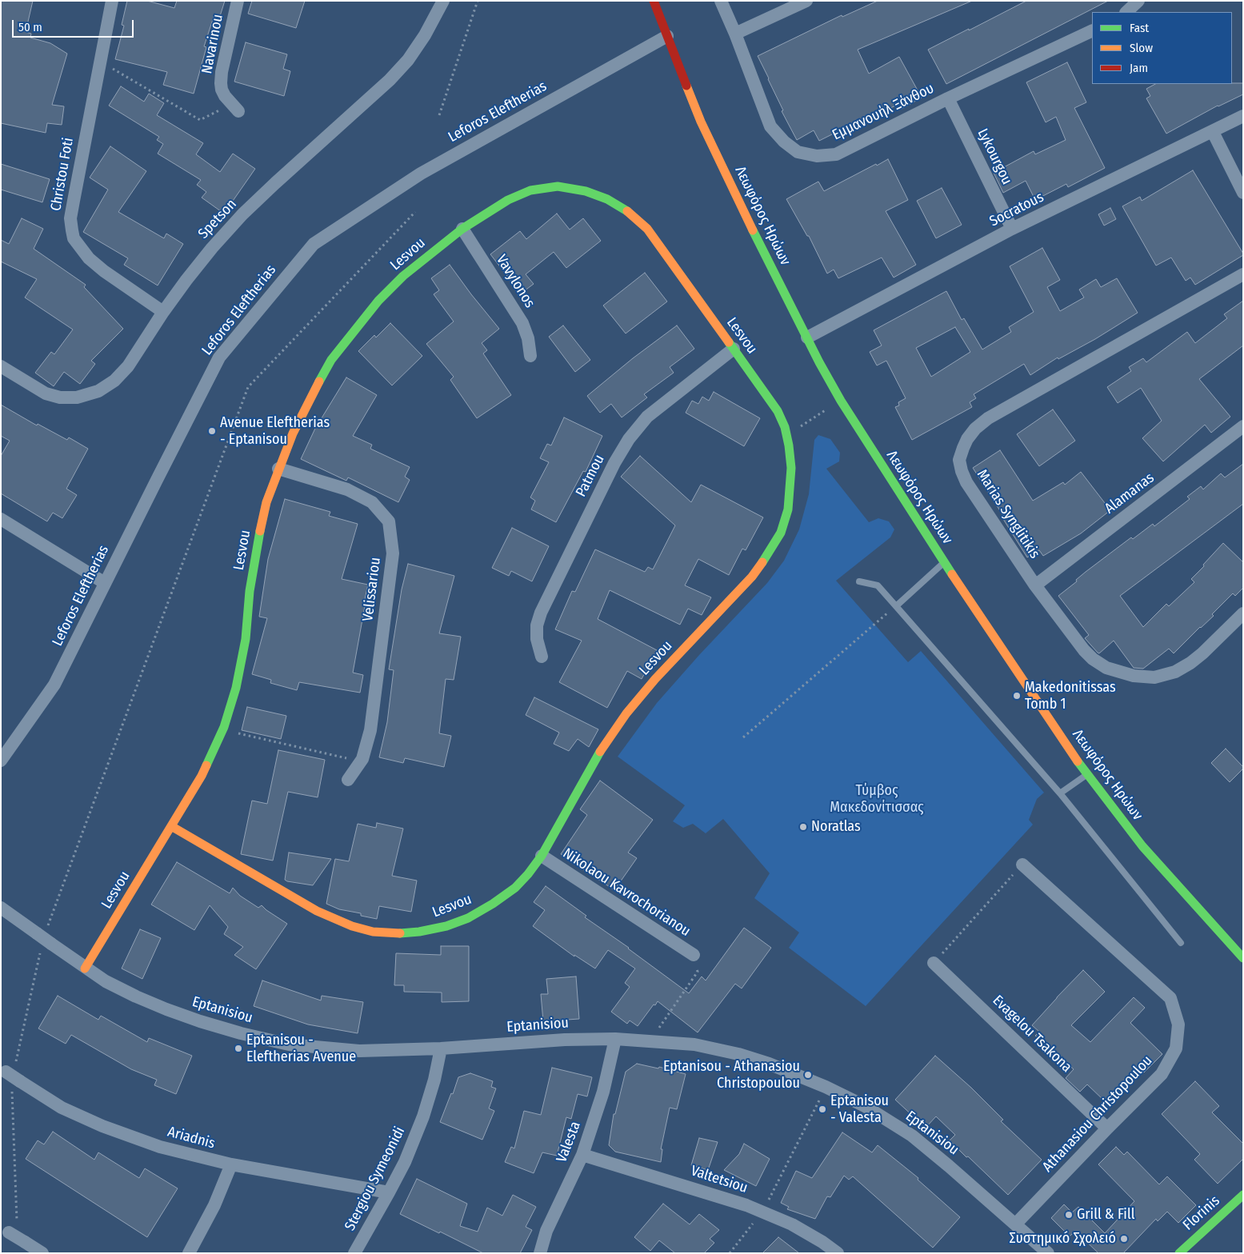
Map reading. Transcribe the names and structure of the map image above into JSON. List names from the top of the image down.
{
  "streets": {
    "street": [
      "Navarinou",
      "Leforos Eleftherias",
      "Εμμανουήλ Ξάνθου",
      "Lykourgou",
      "Christou Foti",
      "Socratous",
      "Λεωφόρος Ηρώων",
      "Spetson",
      "Lesvou",
      "Vavylonos",
      "Patmou",
      "Alamanas",
      "Marias Synglitikis",
      "Velissariou",
      "Nikolaou Kavrochorianou",
      "Eptanisiou",
      "Evagelou Tsakona",
      "Athanasiou Christopoulou",
      "Ariadnis",
      "Valesta",
      "Stergiou Symeonidi",
      "Valtetsiou",
      "Florinis"
    ]
  },
  "crossings": [
    ["Leforos Eleftherias", "Λεωφόρος Ηρώων"],
    ["Εμμανουήλ Ξάνθου", "Lykourgou"],
    ["Lykourgou", "Socratous"],
    ["Christou Foti", "Spetson"],
    ["Socratous", "Λεωφόρος Ηρώων"],
    ["Lesvou", "Vavylonos"],
    ["Lesvou", "Patmou"],
    ["Lesvou", "Velissariou"],
    ["Lesvou", "Nikolaou Kavrochorianou"],
    ["Lesvou", "Eptanisiou"],
    ["Alamanas", "Marias Synglitikis"],
    ["Eptanisiou", "Athanasiou Christopoulou"],
    ["Eptanisiou", "Valesta"],
    ["Eptanisiou", "Stergiou Symeonidi"],
    ["Evagelou Tsakona", "Athanasiou Christopoulou"],
    ["Ariadnis", "Stergiou Symeonidi"],
    ["Valesta", "Valtetsiou"]
  ],
  "parks": ["Τύμβος Μακεδονίτισσας"],
  "places": [
    "Avenue Eleftherias - Eptanisou",
    "Makedonitissas Tomb 1",
    "Noratlas",
    "Eptanisou - Eleftherias Avenue",
    "Eptanisou - Athanasiou Christopoulou",
    "Eptanisou - Valesta",
    "Grill & Fill",
    "Συστημικó Σχολειó"
  ],
  "legend": ["Fast", "Slow", "Jam"],
  "scale_bar": "50 m"
}
